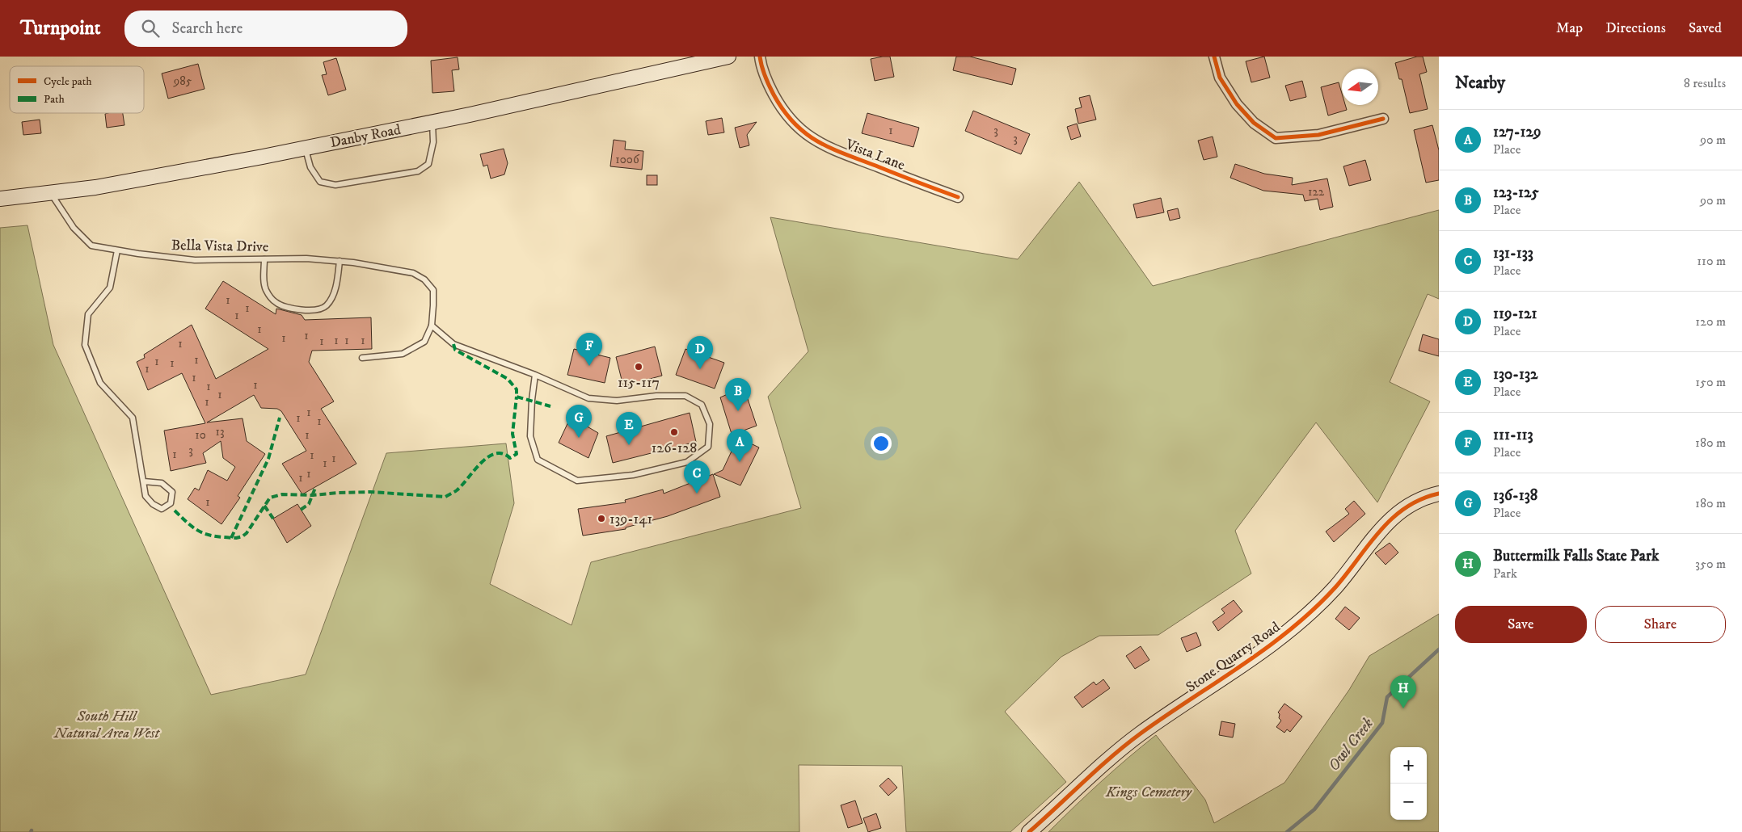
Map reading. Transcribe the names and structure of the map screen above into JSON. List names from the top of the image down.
{
  "streets": {
    "main road": ["Danby Road", "Stone Quarry Road"],
    "street": ["Vista Lane"],
    "lane": ["Bella Vista Drive"]
  },
  "crossings": [
    ["Danby Road", "Bella Vista Drive"]
  ],
  "water": ["Owl Creek"],
  "parks": ["South Hill Natural Area West", "Kings Cemetery"],
  "places": ["115-117", "126-128", "139-141"],
  "house_numbers": [
    "985",
    "1",
    "3",
    "3",
    "1006",
    "122",
    "1",
    "1",
    "1",
    "1",
    "1",
    "1",
    "1",
    "1",
    "1",
    "1",
    "1",
    "1",
    "1",
    "1",
    "1",
    "1",
    "1",
    "1",
    "1",
    "1",
    "1",
    "1",
    "1",
    "13",
    "10",
    "1",
    "3",
    "1",
    "1",
    "1",
    "1",
    "1",
    "1",
    "1"
  ],
  "legend": ["Cycle path", "Path"],
  "north": "left",
  "page": {
    "header": "Turnpoint",
    "search": "Search here",
    "nav": ["Map", "Directions", "Saved"],
    "heading": ["Nearby", "8 results"],
    "list": [
      {
        "mark": "A",
        "name": "127-129",
        "note": "Place",
        "value": "90 m"
      },
      {
        "mark": "B",
        "name": "123-125",
        "note": "Place",
        "value": "90 m"
      },
      {
        "mark": "C",
        "name": "131-133",
        "note": "Place",
        "value": "110 m"
      },
      {
        "mark": "D",
        "name": "119-121",
        "note": "Place",
        "value": "120 m"
      },
      {
        "mark": "E",
        "name": "130-132",
        "note": "Place",
        "value": "150 m"
      },
      {
        "mark": "F",
        "name": "111-113",
        "note": "Place",
        "value": "180 m"
      },
      {
        "mark": "G",
        "name": "136-138",
        "note": "Place",
        "value": "180 m"
      },
      {
        "mark": "H",
        "name": "Buttermilk Falls State Park",
        "note": "Park",
        "value": "350 m"
      }
    ],
    "pins": [
      "F",
      "D",
      "B",
      "G",
      "E",
      "A",
      "C",
      "H"
    ],
    "buttons": ["Save", "Share"],
    "map_buttons": ["+", "−"]
  }
}
